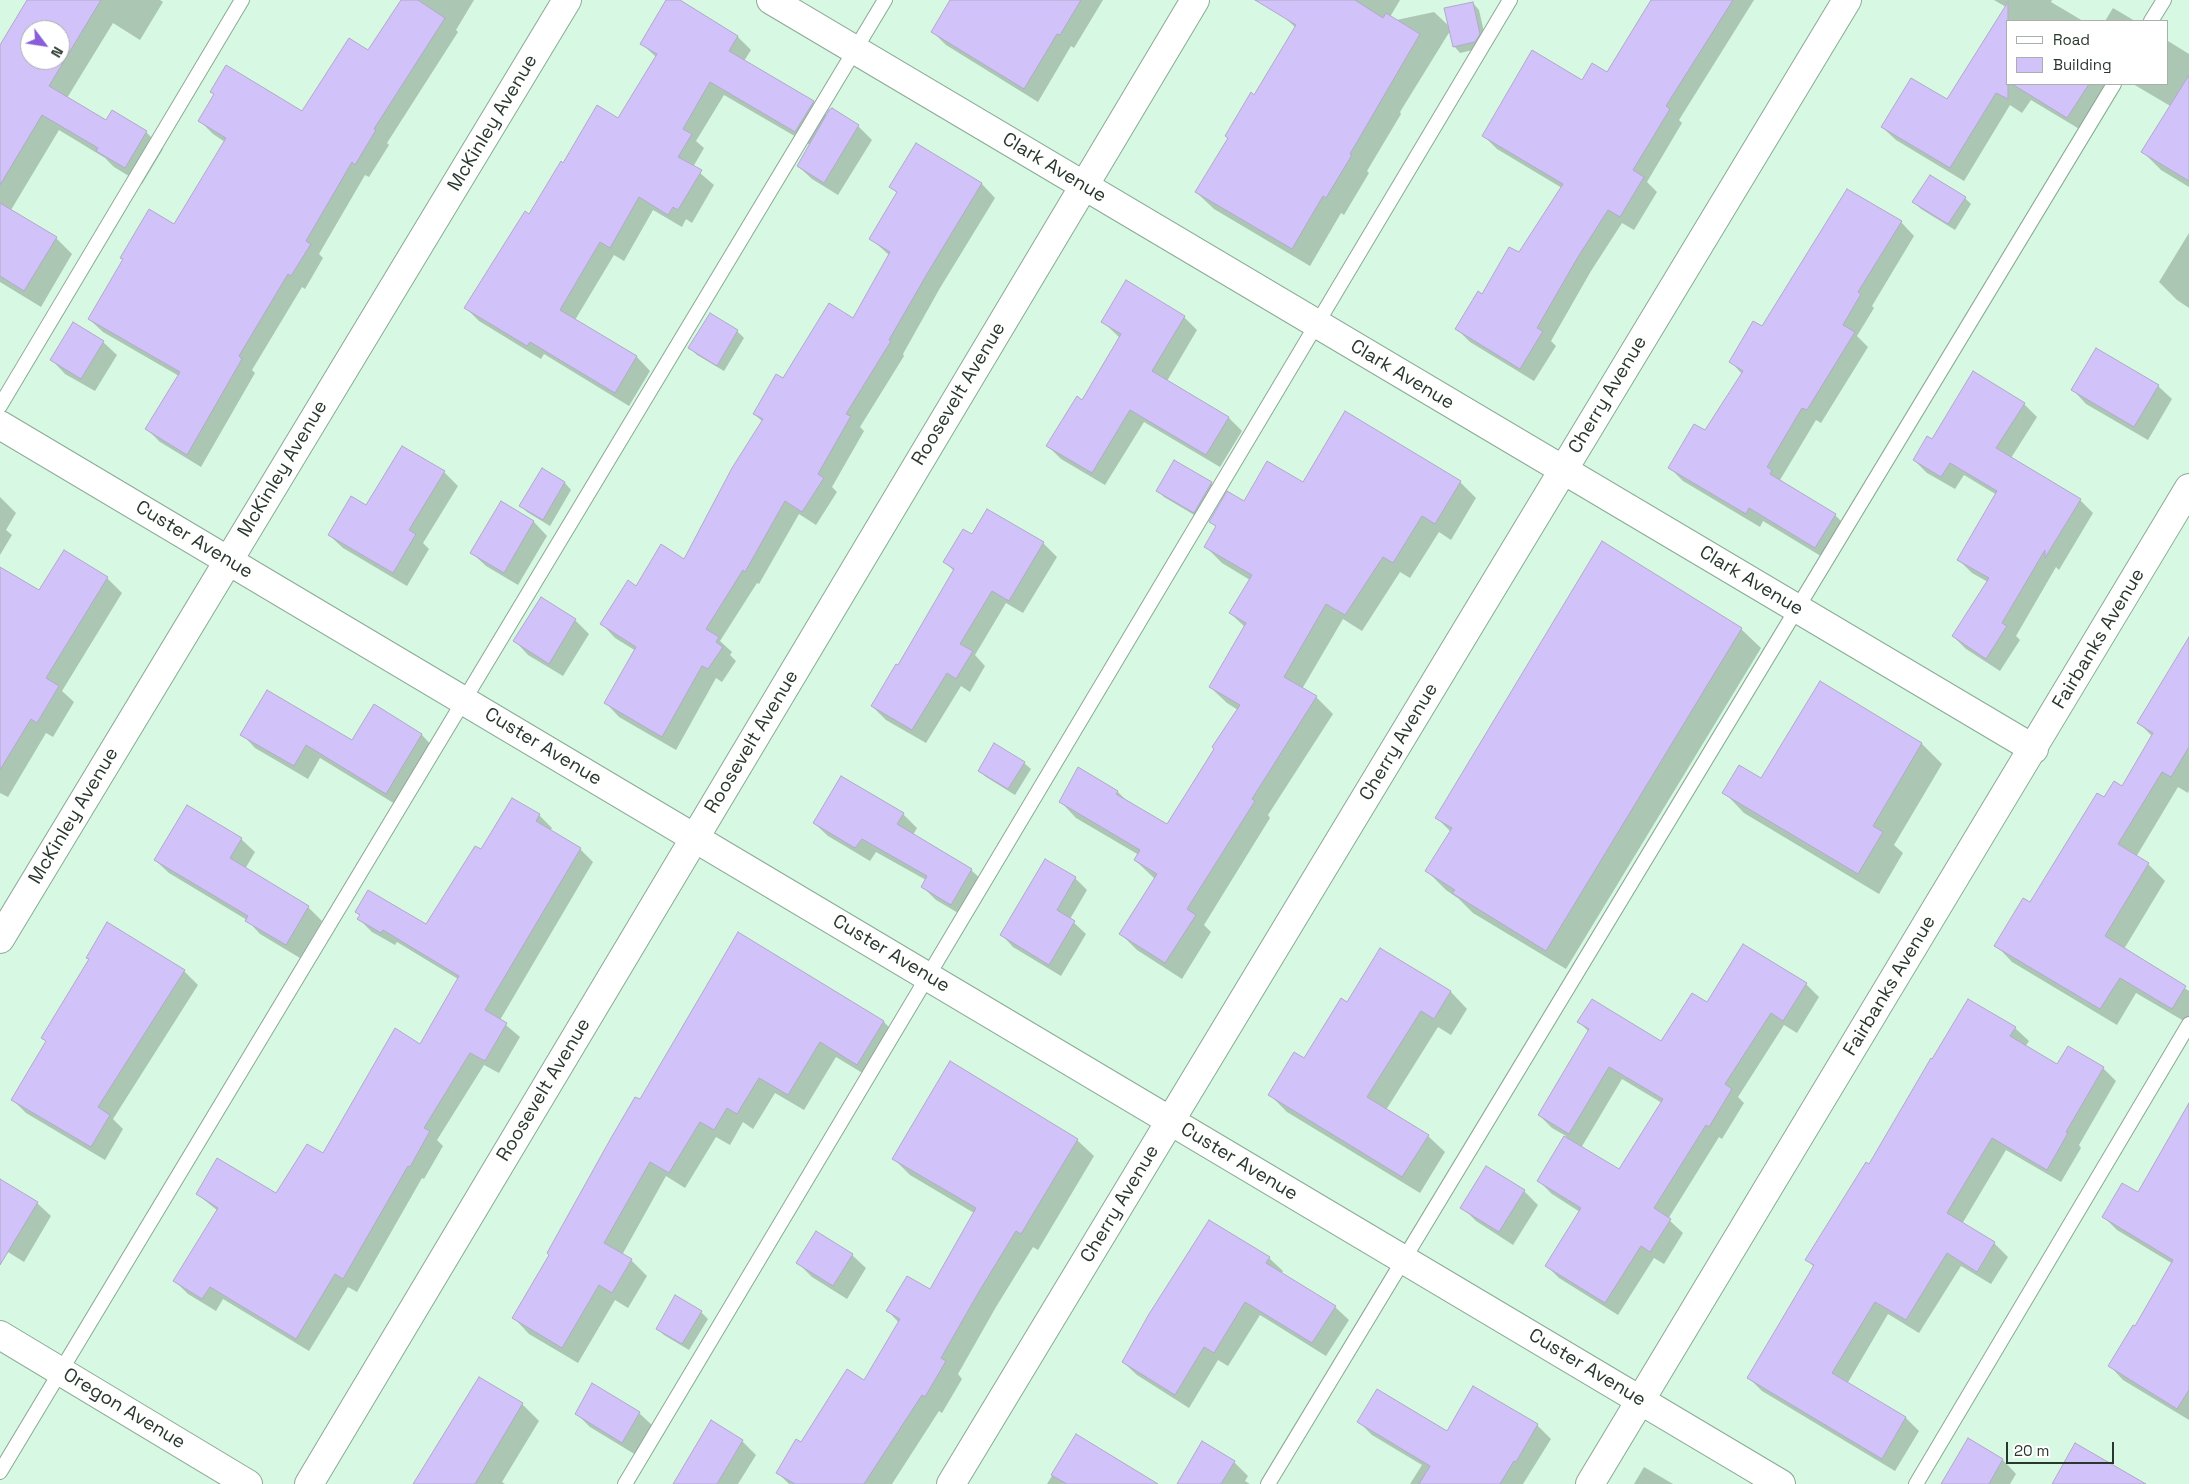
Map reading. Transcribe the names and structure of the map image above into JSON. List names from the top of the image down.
{
  "streets": {
    "street": [
      "McKinley Avenue",
      "Clark Avenue",
      "Roosevelt Avenue",
      "Cherry Avenue",
      "Custer Avenue",
      "Fairbanks Avenue",
      "Oregon Avenue"
    ]
  },
  "crossings": [
    ["McKinley Avenue", "Custer Avenue"],
    ["Clark Avenue", "Roosevelt Avenue"],
    ["Clark Avenue", "Cherry Avenue"],
    ["Clark Avenue", "Fairbanks Avenue"],
    ["Roosevelt Avenue", "Custer Avenue"],
    ["Cherry Avenue", "Custer Avenue"],
    ["Custer Avenue", "Fairbanks Avenue"]
  ],
  "legend": ["Road", "Building"],
  "scale_bar": "20 m",
  "north": "bottom right"
}
